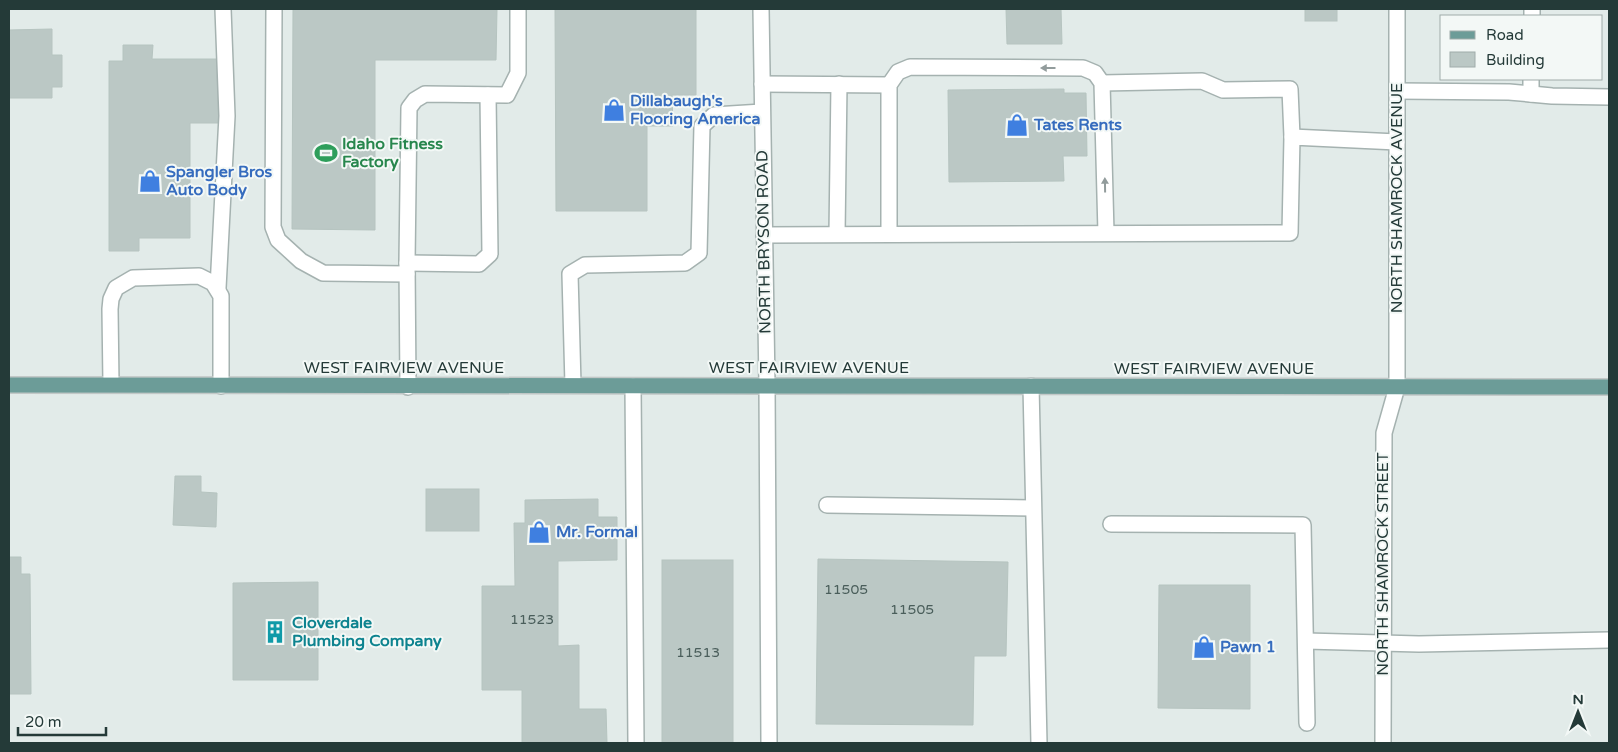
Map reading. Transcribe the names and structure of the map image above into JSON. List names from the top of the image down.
{
  "streets": {
    "main road": ["WEST FAIRVIEW AVENUE"],
    "street": ["NORTH SHAMROCK AVENUE", "NORTH BRYSON ROAD", "NORTH SHAMROCK STREET"]
  },
  "crossings": [
    ["NORTH SHAMROCK AVENUE", "WEST FAIRVIEW AVENUE"],
    ["NORTH SHAMROCK AVENUE", "NORTH SHAMROCK STREET"],
    ["NORTH BRYSON ROAD", "WEST FAIRVIEW AVENUE"],
    ["WEST FAIRVIEW AVENUE", "NORTH SHAMROCK STREET"]
  ],
  "places": {
    "shop": [
      "Dillabaugh's Flooring America",
      "Tates Rents",
      "Spangler Bros Auto Body",
      "Mr. Formal",
      "Pawn 1"
    ],
    "sports": ["Idaho Fitness Factory"],
    "building": ["Cloverdale Plumbing Company"]
  },
  "house_numbers": [
    "11505",
    "11505",
    "11523",
    "11513"
  ],
  "legend": ["Road", "Building"],
  "scale_bar": "20 m",
  "north": "top"
}
